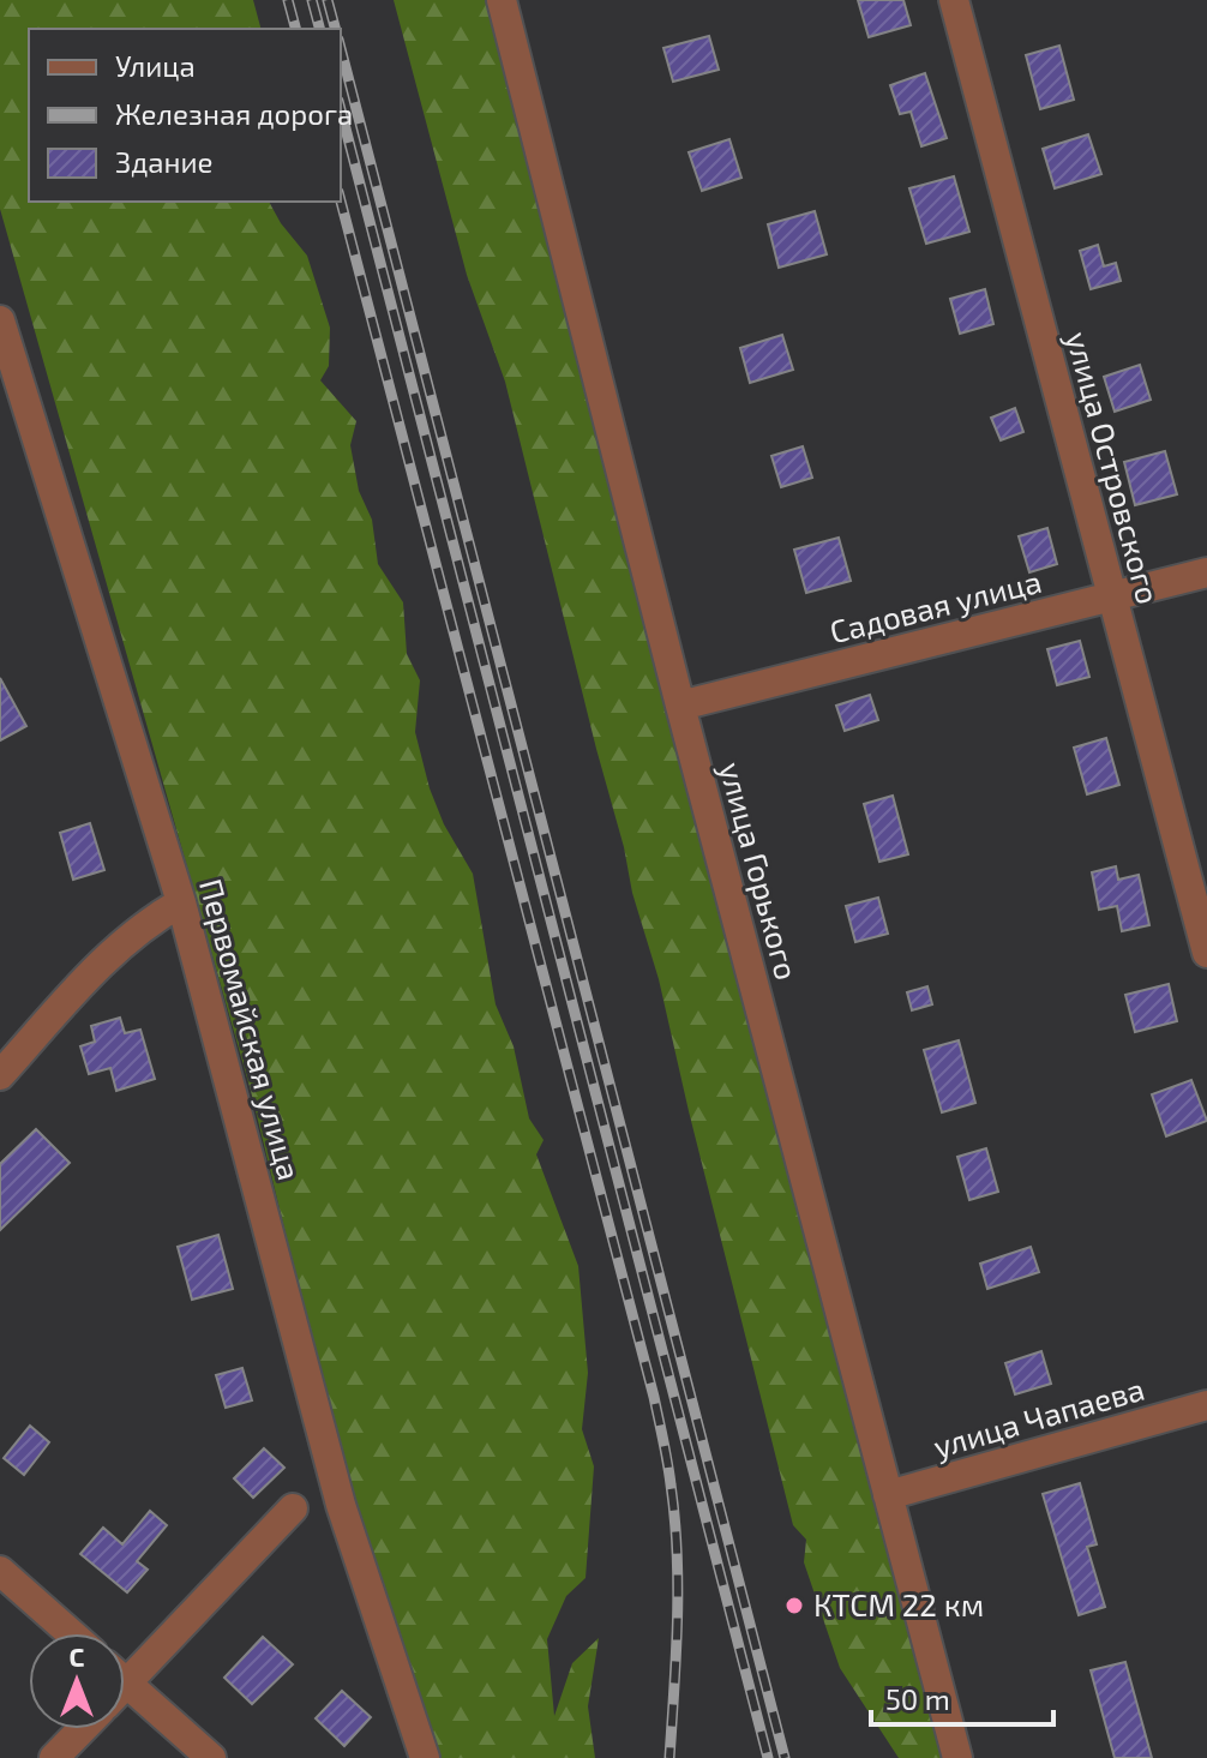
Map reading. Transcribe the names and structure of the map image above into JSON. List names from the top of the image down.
{
  "streets": {
    "street": [
      "улица Островского",
      "Садовая улица",
      "улица Горького",
      "Первомайская улица",
      "улица Чапаева"
    ]
  },
  "crossings": [
    ["улица Островского", "Садовая улица"],
    ["Садовая улица", "улица Горького"],
    ["улица Горького", "улица Чапаева"]
  ],
  "places": ["КТСМ 22 км"],
  "legend": ["Улица", "Железная дорога", "Здание"],
  "scale_bar": "50 m",
  "north": "top"
}
